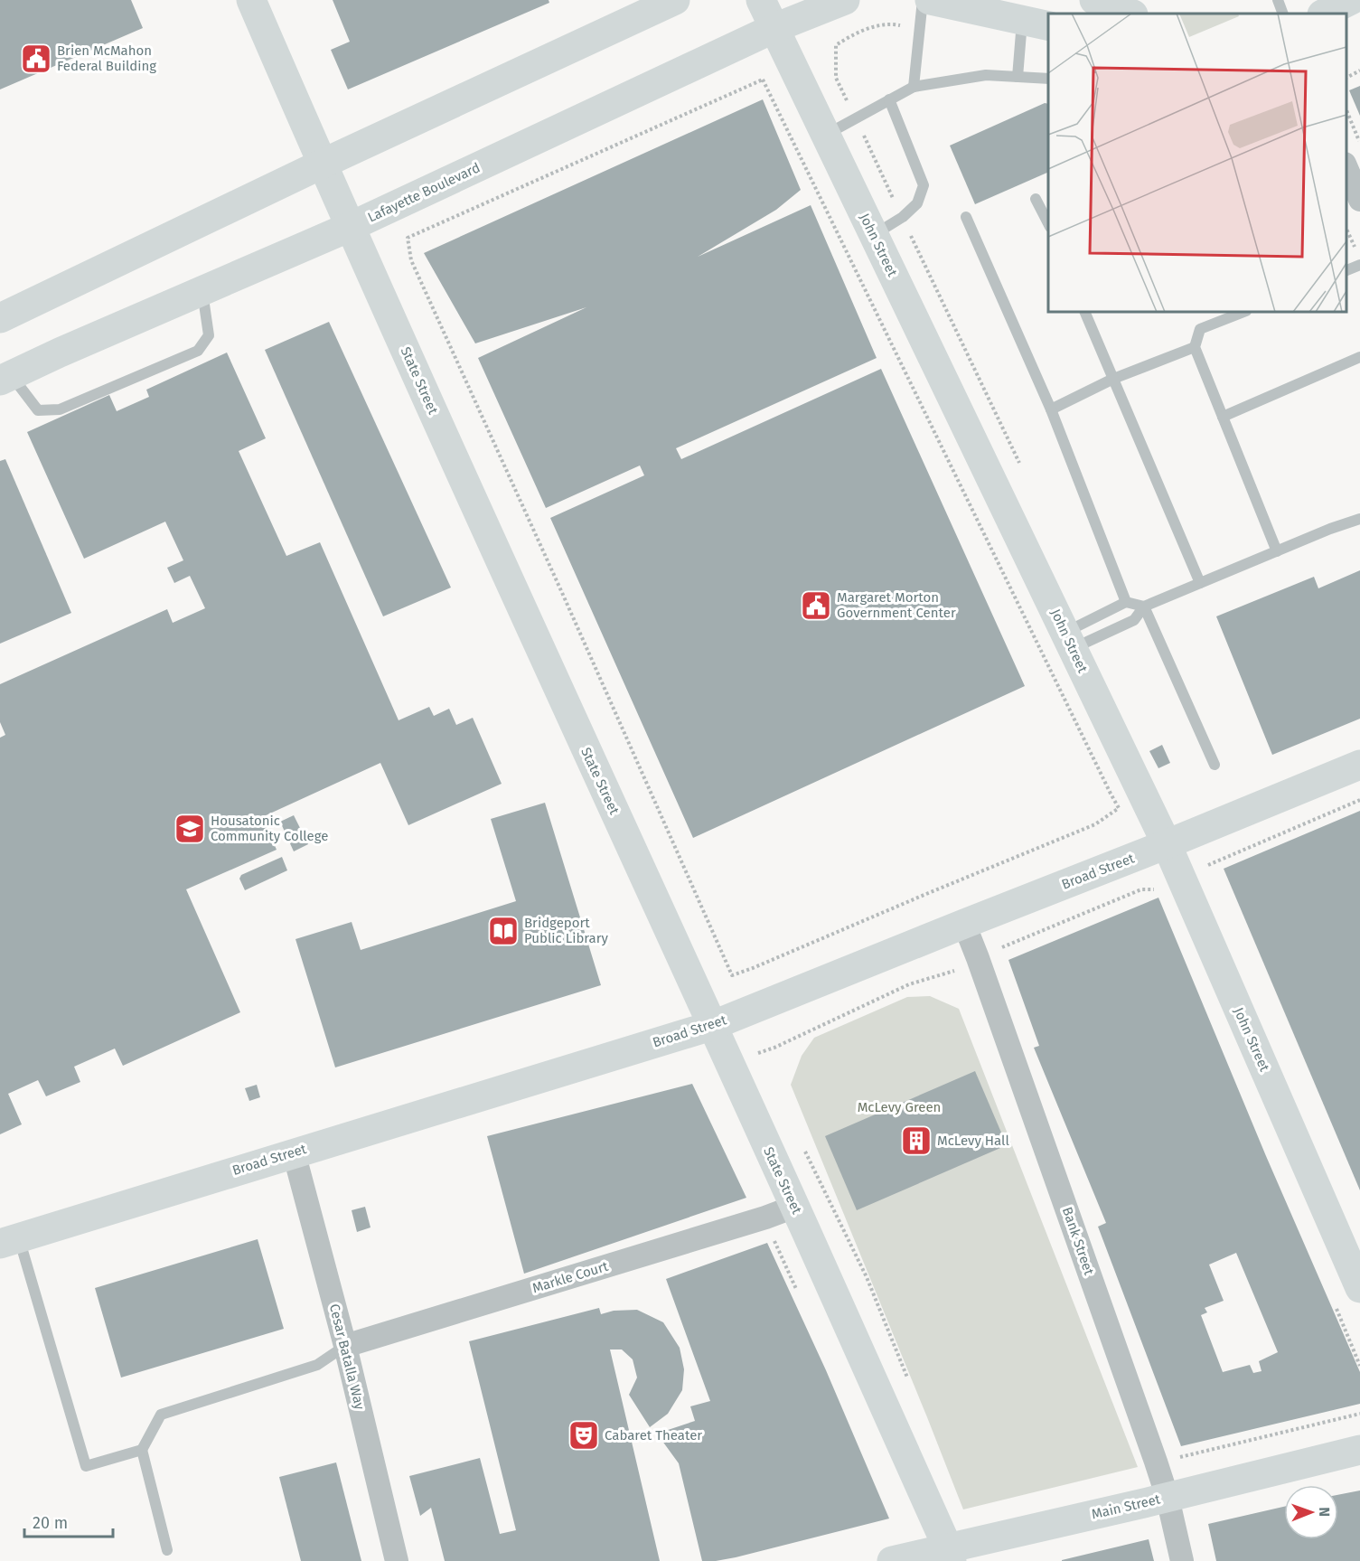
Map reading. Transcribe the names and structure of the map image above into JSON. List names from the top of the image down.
{
  "streets": {
    "street": [
      "Lafayette Boulevard",
      "John Street",
      "State Street",
      "Broad Street",
      "Bank Street",
      "Markle Court",
      "Cesar Batalla Way",
      "Main Street"
    ]
  },
  "crossings": [
    ["Lafayette Boulevard", "John Street"],
    ["Lafayette Boulevard", "State Street"],
    ["John Street", "Broad Street"],
    ["State Street", "Broad Street"],
    ["State Street", "Markle Court"],
    ["State Street", "Main Street"],
    ["Broad Street", "Bank Street"],
    ["Broad Street", "Cesar Batalla Way"],
    ["Bank Street", "Main Street"],
    ["Markle Court", "Cesar Batalla Way"]
  ],
  "parks": ["McLevy Green"],
  "places": {
    "public building": ["Brien McMahon Federal Building", "Margaret Morton Government Center"],
    "school or university": ["Housatonic Community College"],
    "library": ["Bridgeport Public Library"],
    "building": ["McLevy Hall"],
    "theatre": ["Cabaret Theater"]
  },
  "scale_bar": "20 m",
  "north": "right"
}
